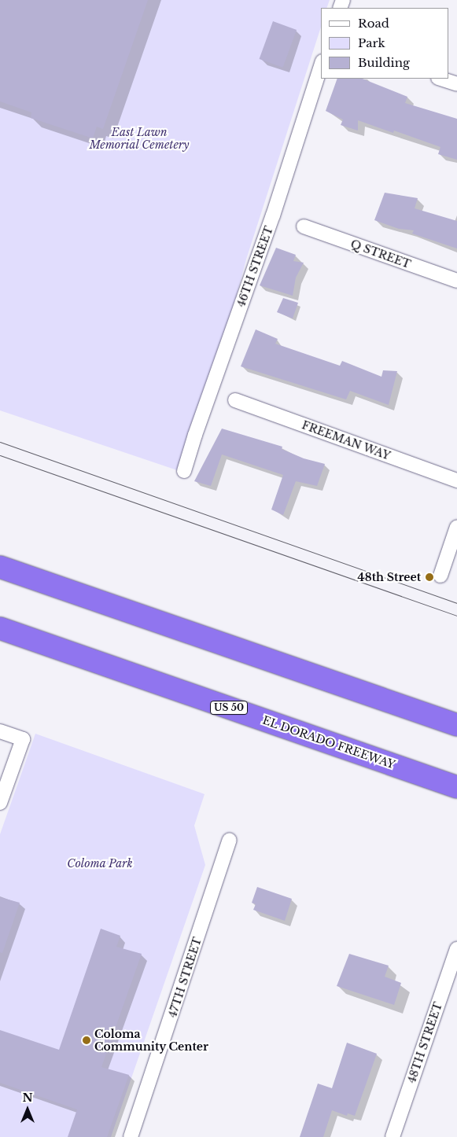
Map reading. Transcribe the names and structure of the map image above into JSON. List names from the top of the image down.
{
  "streets": {
    "highway": ["US 50", "EL DORADO FREEWAY"],
    "street": [
      "Q STREET",
      "46TH STREET",
      "FREEMAN WAY",
      "47TH STREET",
      "48TH STREET"
    ]
  },
  "parks": ["East Lawn Memorial Cemetery", "Coloma Park"],
  "places": ["48th Street", "Coloma Community Center"],
  "legend": ["Road", "Park", "Building"],
  "north": "top"
}
